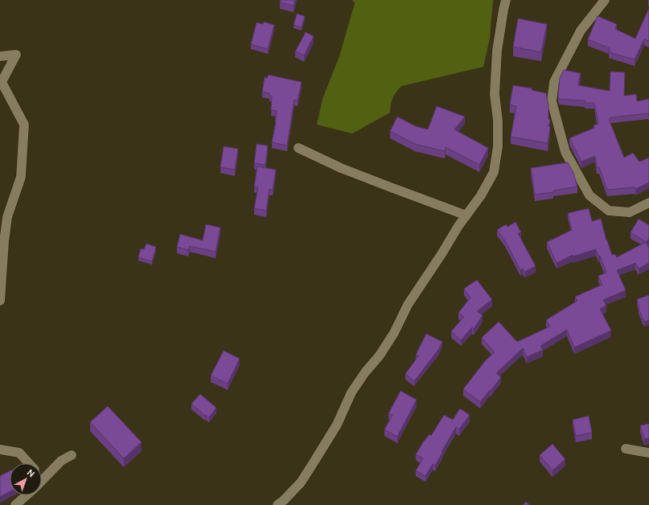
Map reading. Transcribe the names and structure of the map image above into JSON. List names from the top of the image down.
{
  "north": "top right"
}
